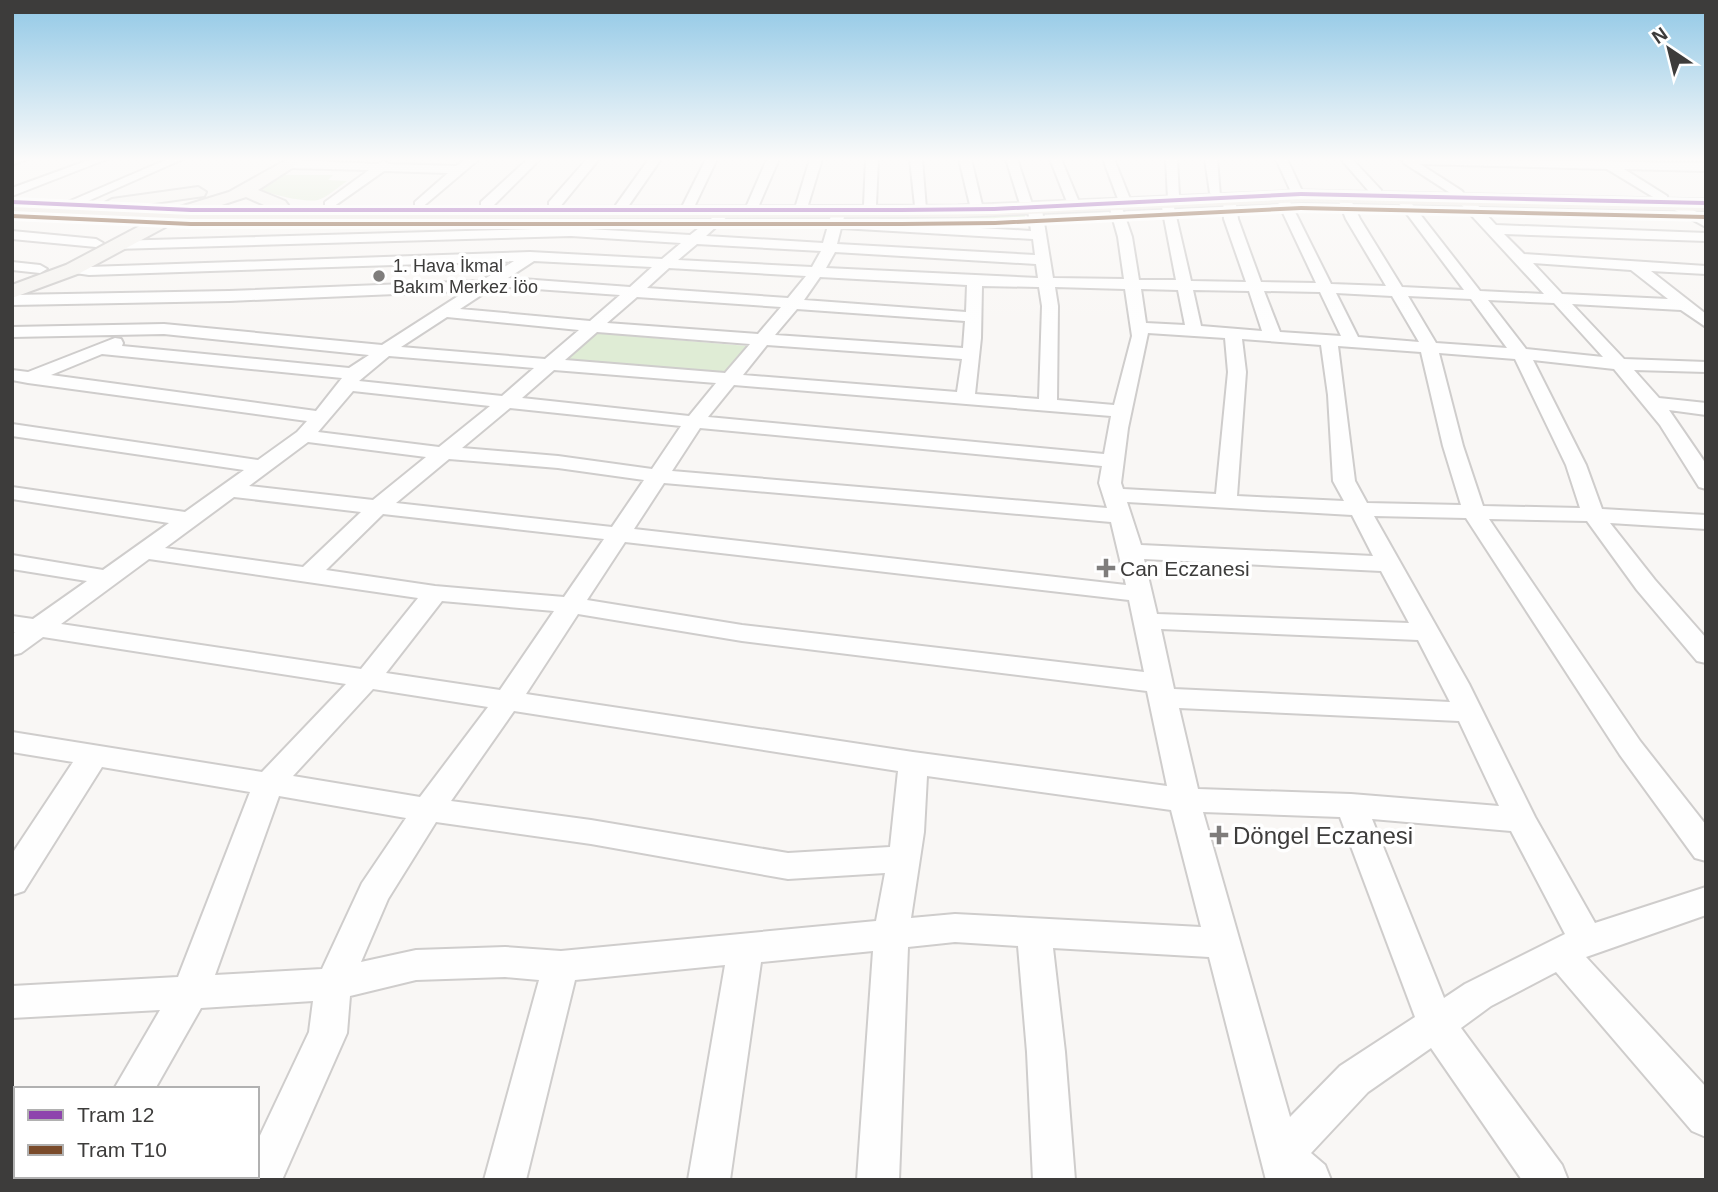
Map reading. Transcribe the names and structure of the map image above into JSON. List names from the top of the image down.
{
  "places": {
    "other": ["1. Hava İkmal Bakım Merkez İöo"],
    "health": ["Can Eczanesi", "Döngel Eczanesi"]
  },
  "lines": ["tram line T10"],
  "legend": ["Tram 12", "Tram T10"],
  "north": "top left"
}
